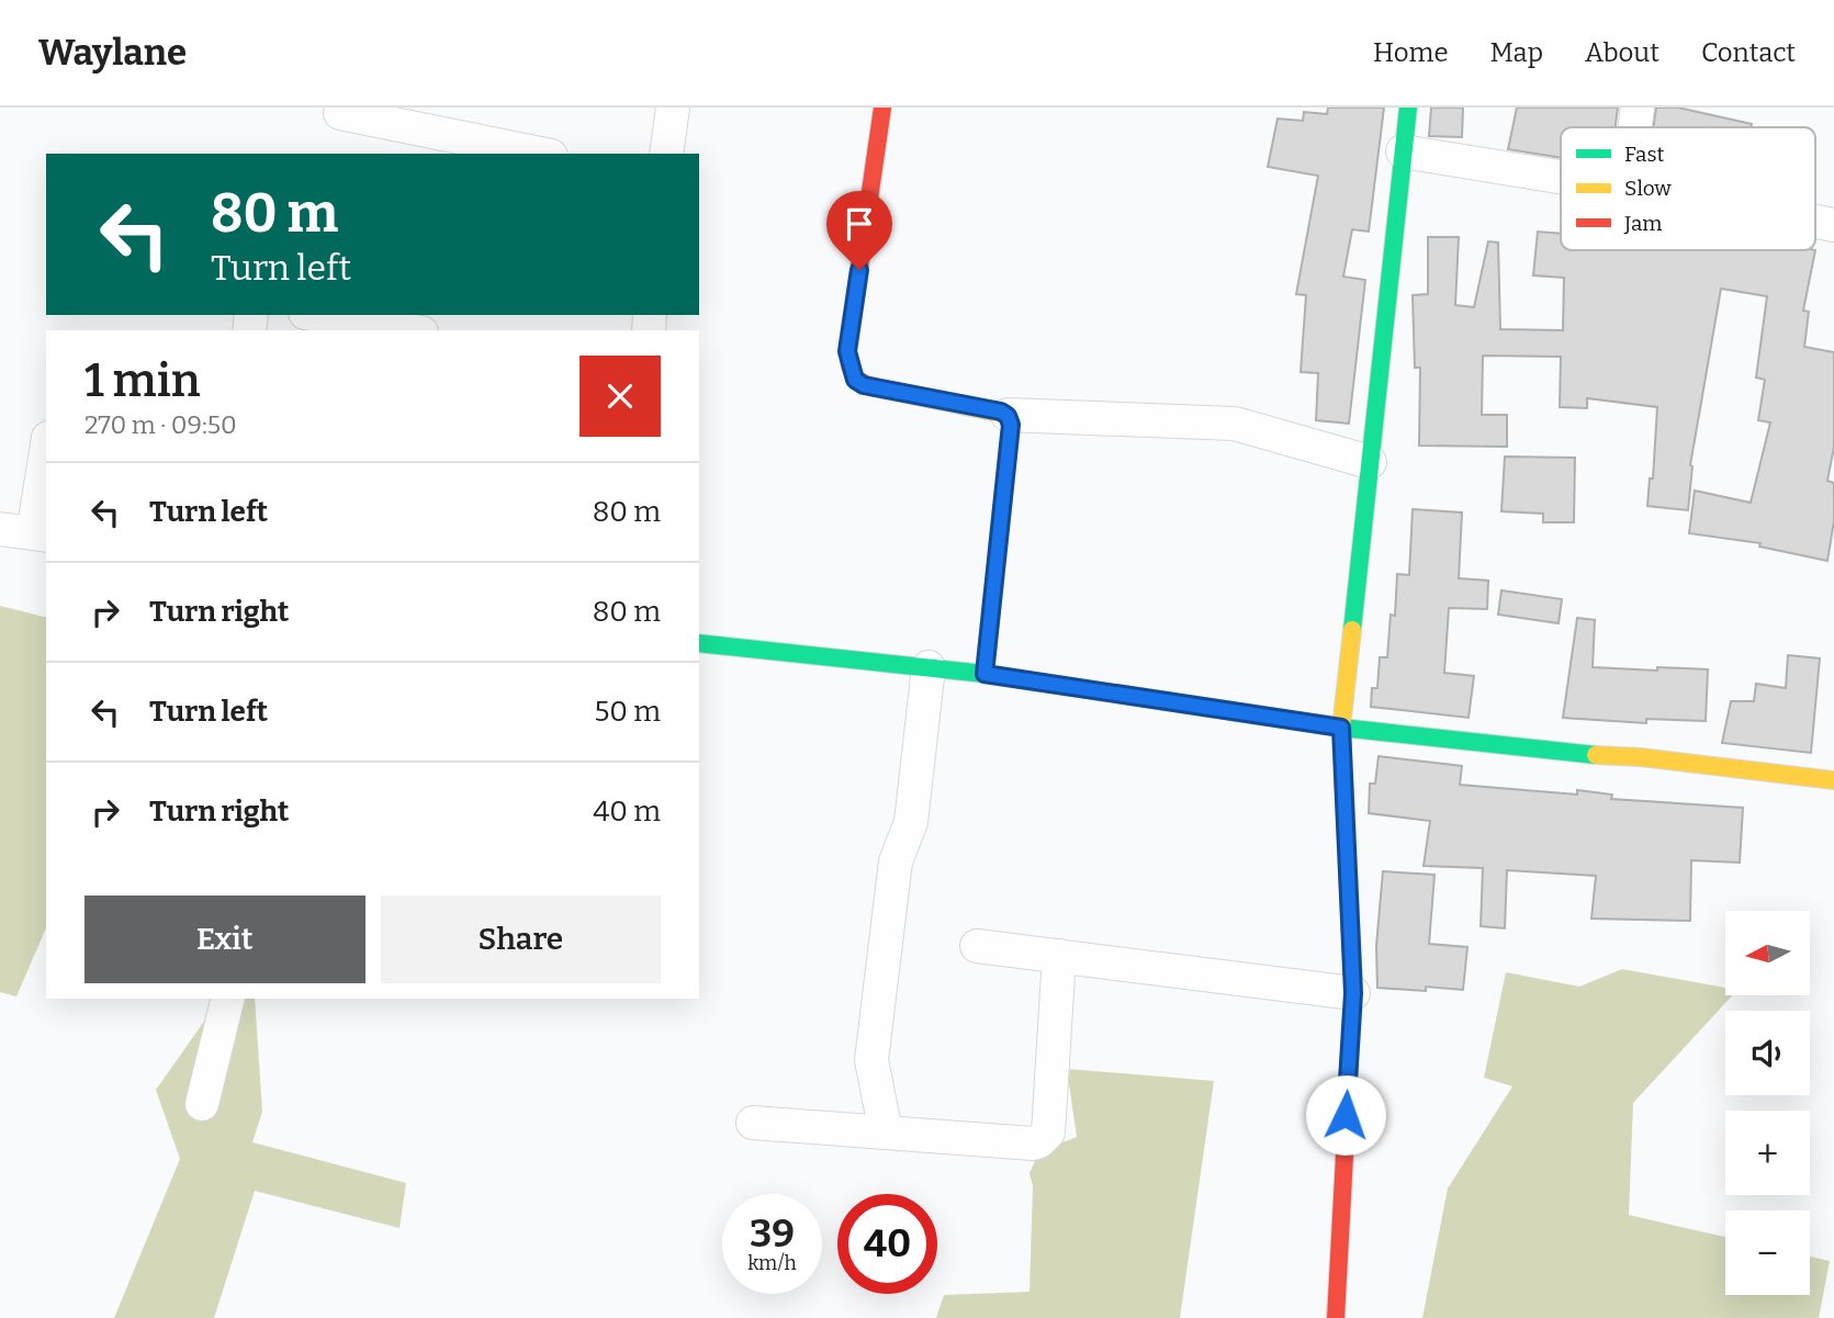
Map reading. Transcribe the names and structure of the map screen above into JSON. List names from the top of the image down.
{
  "legend": ["Fast", "Slow", "Jam"],
  "north": "left",
  "page": {
    "header": "Waylane",
    "nav": [
      "Home",
      "Map",
      "About",
      "Contact"
    ],
    "turn": ["80 m", "Turn left"],
    "heading": ["1 min", "270 m · 09:50"],
    "list": [
      {
        "name": "Turn left",
        "value": "80 m"
      },
      {
        "name": "Turn right",
        "value": "80 m"
      },
      {
        "name": "Turn left",
        "value": "50 m"
      },
      {
        "name": "Turn right",
        "value": "40 m"
      }
    ],
    "buttons": ["Exit", "Share"],
    "map_buttons": ["+", "−"],
    "speed": "39 km/h",
    "limit": "40"
  }
}
